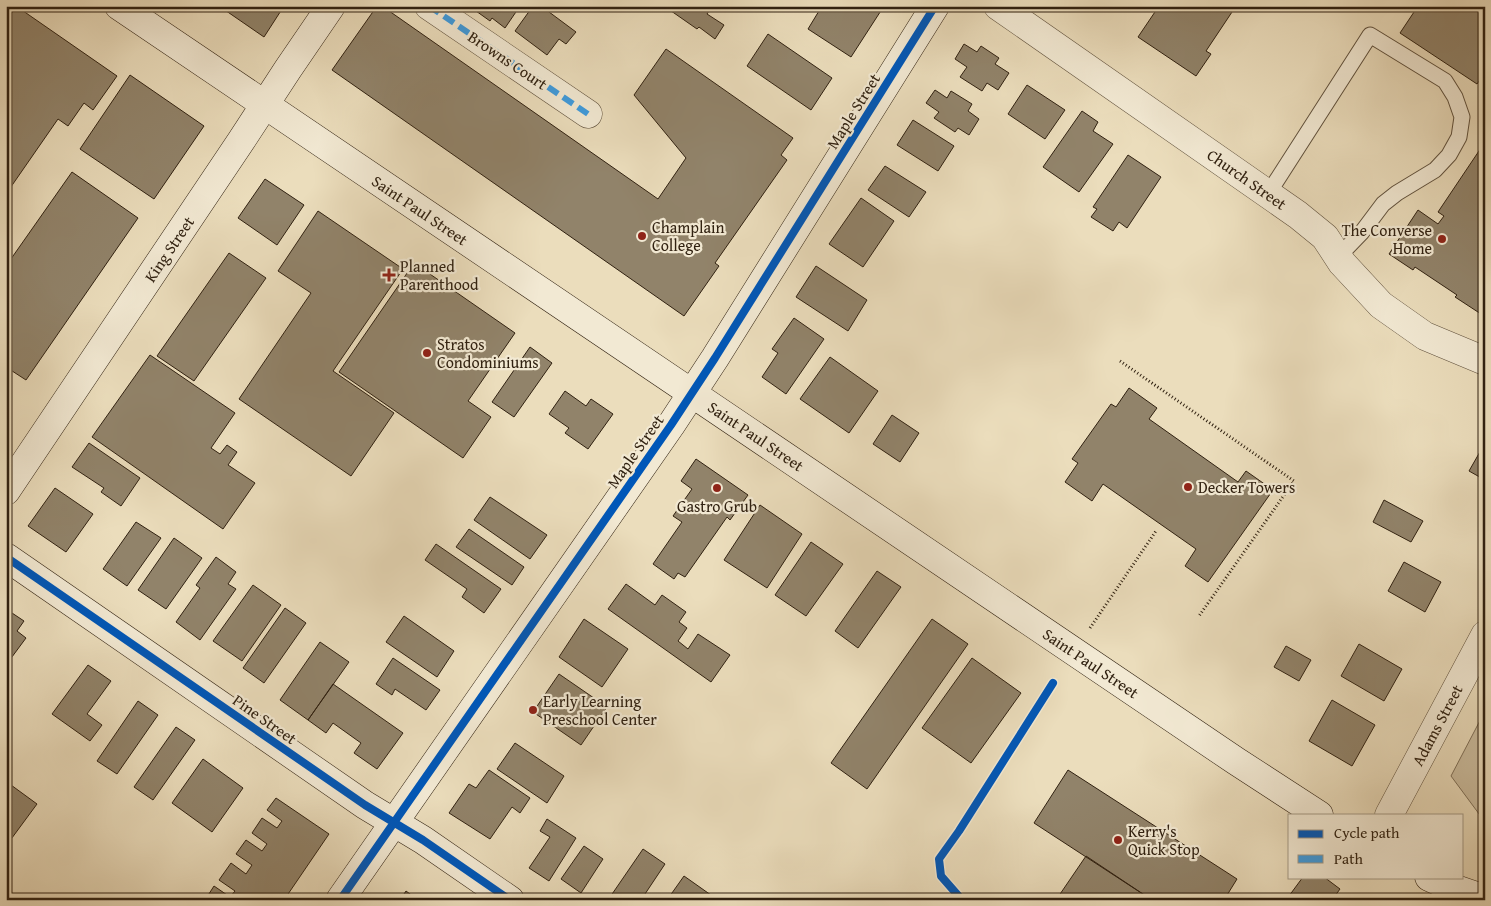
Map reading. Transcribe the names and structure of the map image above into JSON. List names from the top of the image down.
{
  "streets": {
    "street": [
      "Browns Court",
      "Maple Street",
      "Church Street",
      "Saint Paul Street",
      "King Street",
      "Pine Street",
      "Adams Street"
    ]
  },
  "crossings": [
    ["Maple Street", "Saint Paul Street"],
    ["Maple Street", "Pine Street"],
    ["Saint Paul Street", "King Street"]
  ],
  "places": {
    "other": [
      "Champlain College",
      "The Converse Home",
      "Stratos Condominiums",
      "Decker Towers",
      "Gastro Grub",
      "Early Learning Preschool Center",
      "Kerry's Quick Stop"
    ],
    "health": ["Planned Parenthood"]
  },
  "legend": ["Cycle path", "Path"]
}
